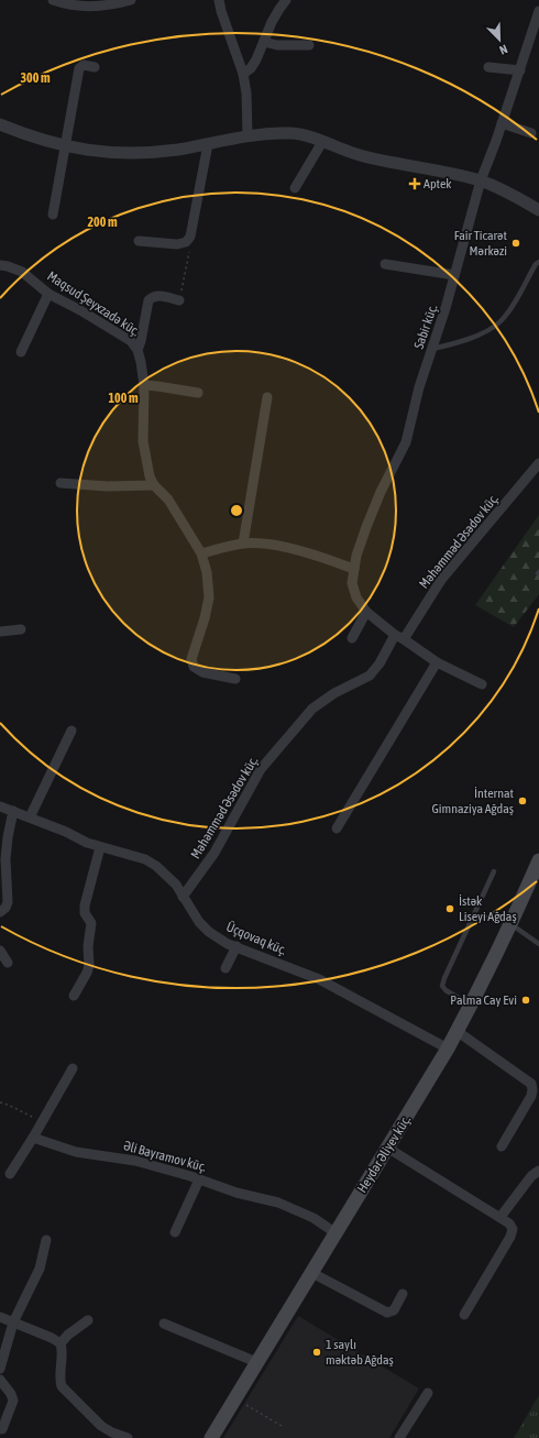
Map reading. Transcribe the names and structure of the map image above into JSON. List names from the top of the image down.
{
  "streets": {
    "main road": ["Heydər Əliyev küç."],
    "street": [
      "Maqsud Şeyxzadə küç.",
      "Sabir küç.",
      "Məhəmməd Əsədov küç.",
      "Üçqovaq küç.",
      "Əli Bayramov küç."
    ]
  },
  "crossings": [
    ["Sabir küç.", "Məhəmməd Əsədov küç."],
    ["Məhəmməd Əsədov küç.", "Üçqovaq küç."],
    ["Üçqovaq küç.", "Heydər Əliyev küç."],
    ["Heydər Əliyev küç.", "Əli Bayramov küç."]
  ],
  "places": {
    "health": ["Aptek"],
    "other": [
      "Fair Ticarət Mərkəzi",
      "İnternat Gimnaziya Ağdaş",
      "İstək Liseyi Ağdaş",
      "Palma Cay Evi",
      "1 saylı məktəb Ağdaş"
    ]
  },
  "north": "bottom right",
  "rings": ["300 m", "200 m", "100 m"]
}
